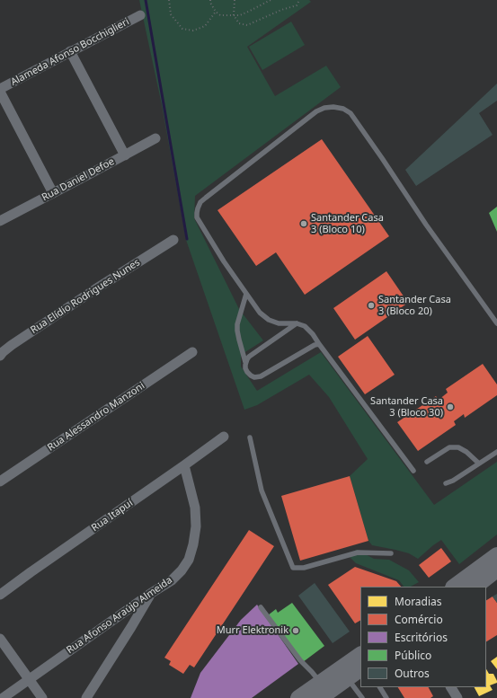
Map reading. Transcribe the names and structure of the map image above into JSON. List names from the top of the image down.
{
  "streets": {
    "street": [
      "Alameda Afonso Bocchiglieri",
      "Rua Daniel Defoe",
      "Rua Elídio Rodrigues Nunes",
      "Rua Alessandro Manzoni",
      "Rua Itapuí",
      "Rua Afonso Araújo Almeida"
    ]
  },
  "crossings": [
    ["Rua Itapuí", "Rua Afonso Araújo Almeida"]
  ],
  "places": [
    "Santander Casa 3 (Bloco 10)",
    "Santander Casa 3 (Bloco 20)",
    "Santander Casa 3 (Bloco 30)",
    "Murr Elektronik"
  ],
  "legend": [
    "Moradias",
    "Comércio",
    "Escritórios",
    "Público",
    "Outros"
  ]
}
